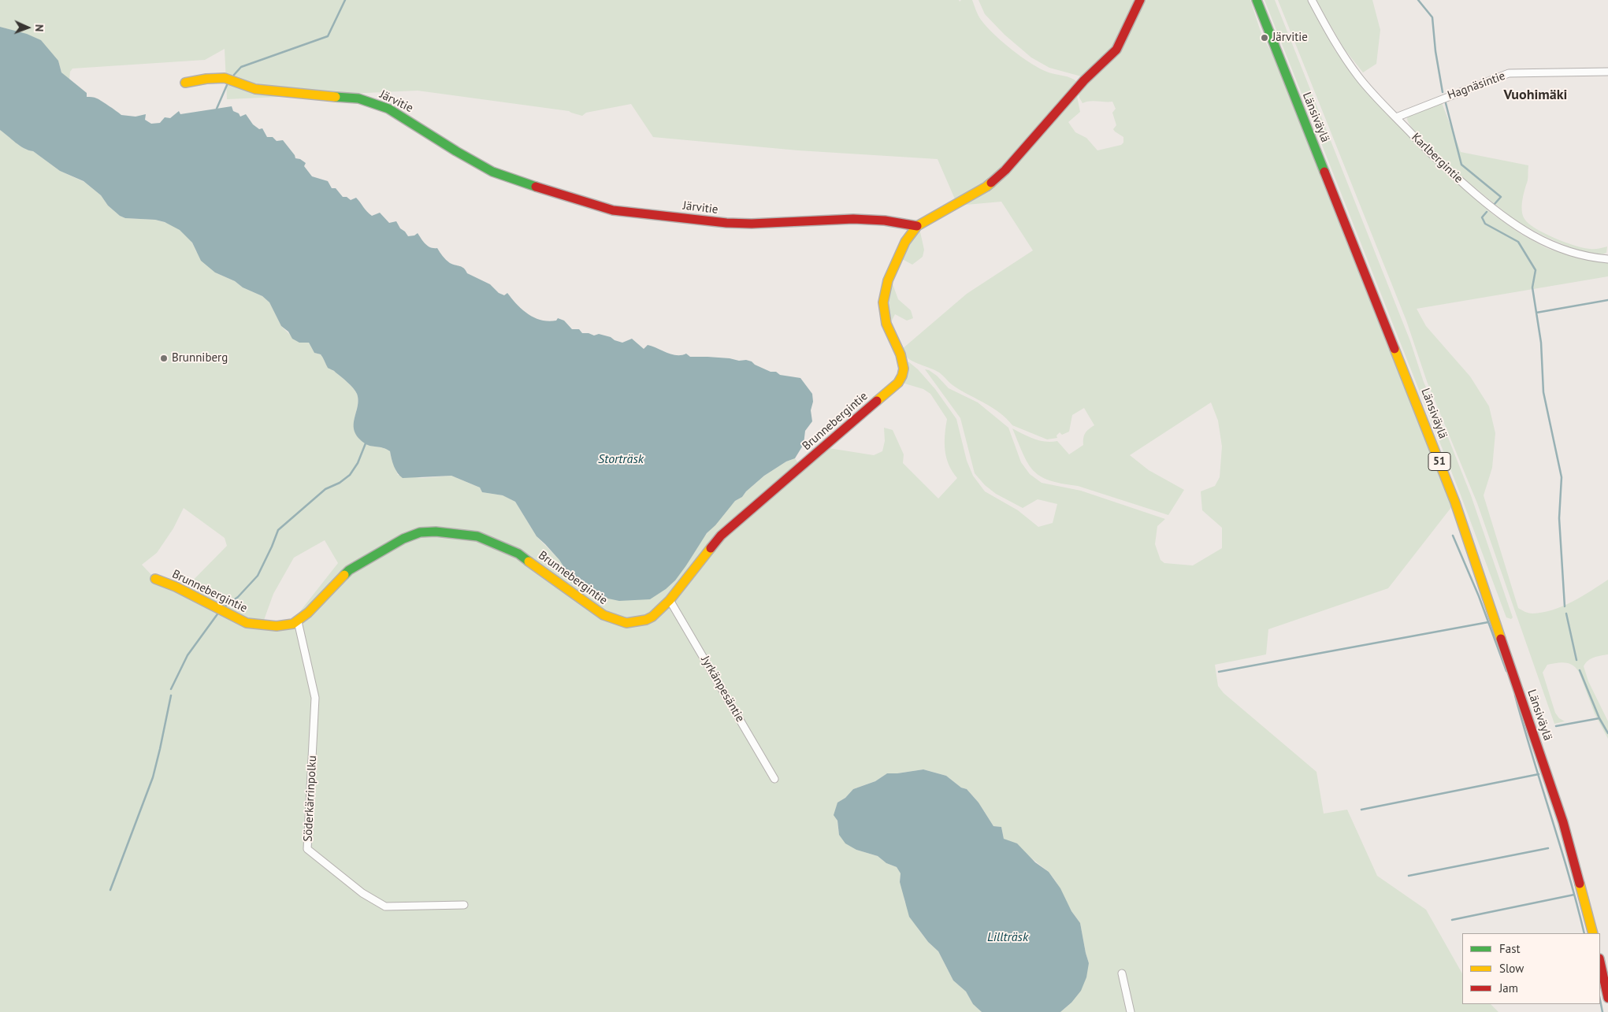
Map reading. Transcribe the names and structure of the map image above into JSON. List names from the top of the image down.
{
  "streets": {
    "street": [
      "Hagnäsintie",
      "Järvitie",
      "Länsiväylä",
      "Karlbergintie",
      "Brunnebergintie",
      "51",
      "Jyrkänpesäntie",
      "Söderkärrinpolku"
    ]
  },
  "crossings": [
    ["Hagnäsintie", "Karlbergintie"],
    ["Järvitie", "Brunnebergintie"],
    ["Brunnebergintie", "Jyrkänpesäntie"],
    ["Brunnebergintie", "Söderkärrinpolku"]
  ],
  "districts": ["Vuohimäki"],
  "water": ["Storträsk", "Lillträsk"],
  "places": ["Järvitie", "Brunniberg"],
  "legend": ["Fast", "Slow", "Jam"],
  "north": "right"
}
